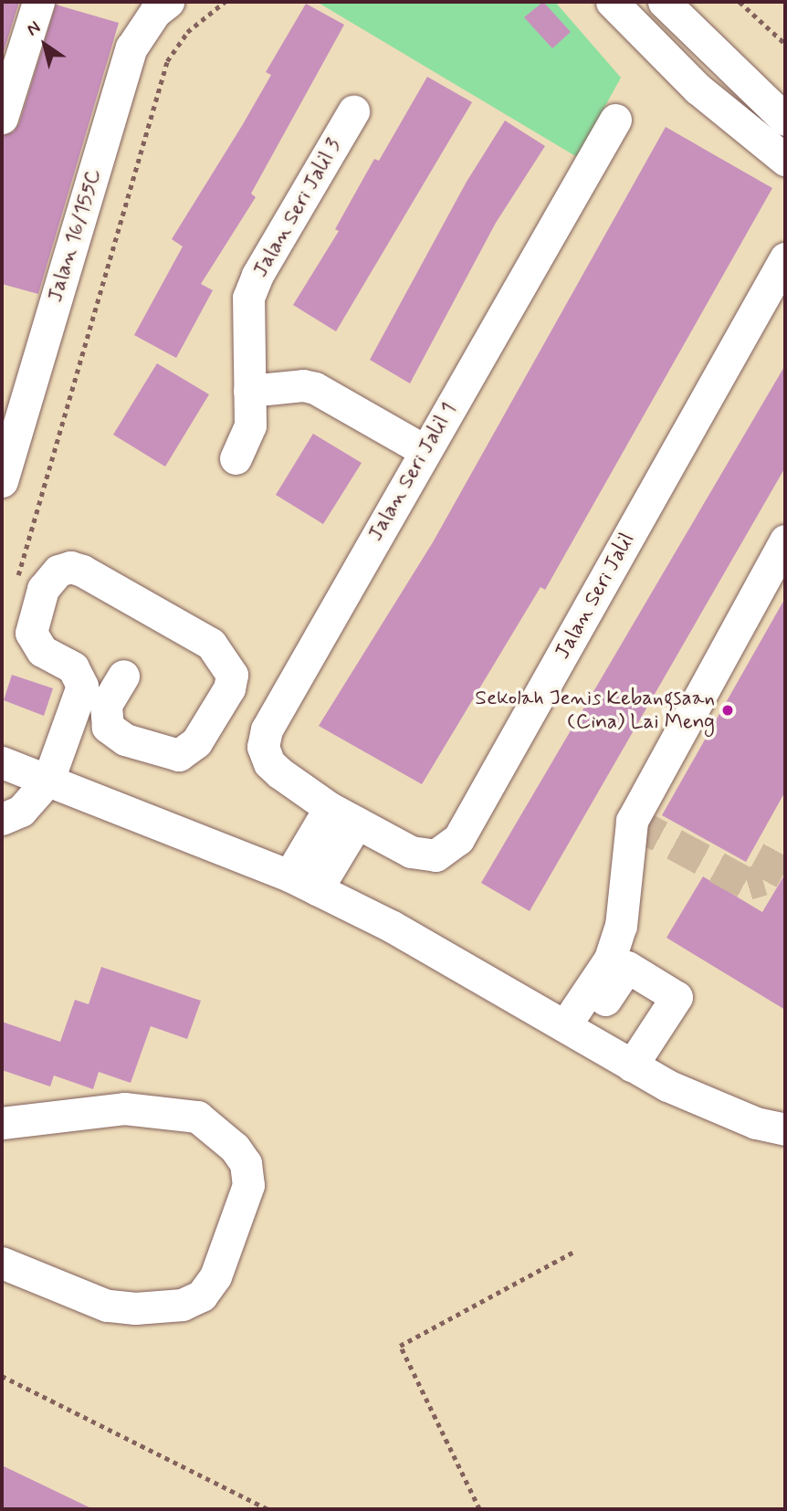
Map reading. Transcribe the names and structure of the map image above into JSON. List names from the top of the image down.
{
  "streets": {
    "street": [
      "Jalan Seri Jalil 3",
      "Jalan 16/155C",
      "Jalan Seri Jalil 1",
      "Jalan Seri Jalil"
    ]
  },
  "crossings": [
    ["Jalan Seri Jalil 1", "Jalan Seri Jalil"]
  ],
  "places": ["Sekolah Jenis Kebangsaan (Cina) Lai Meng"],
  "north": "top left"
}
